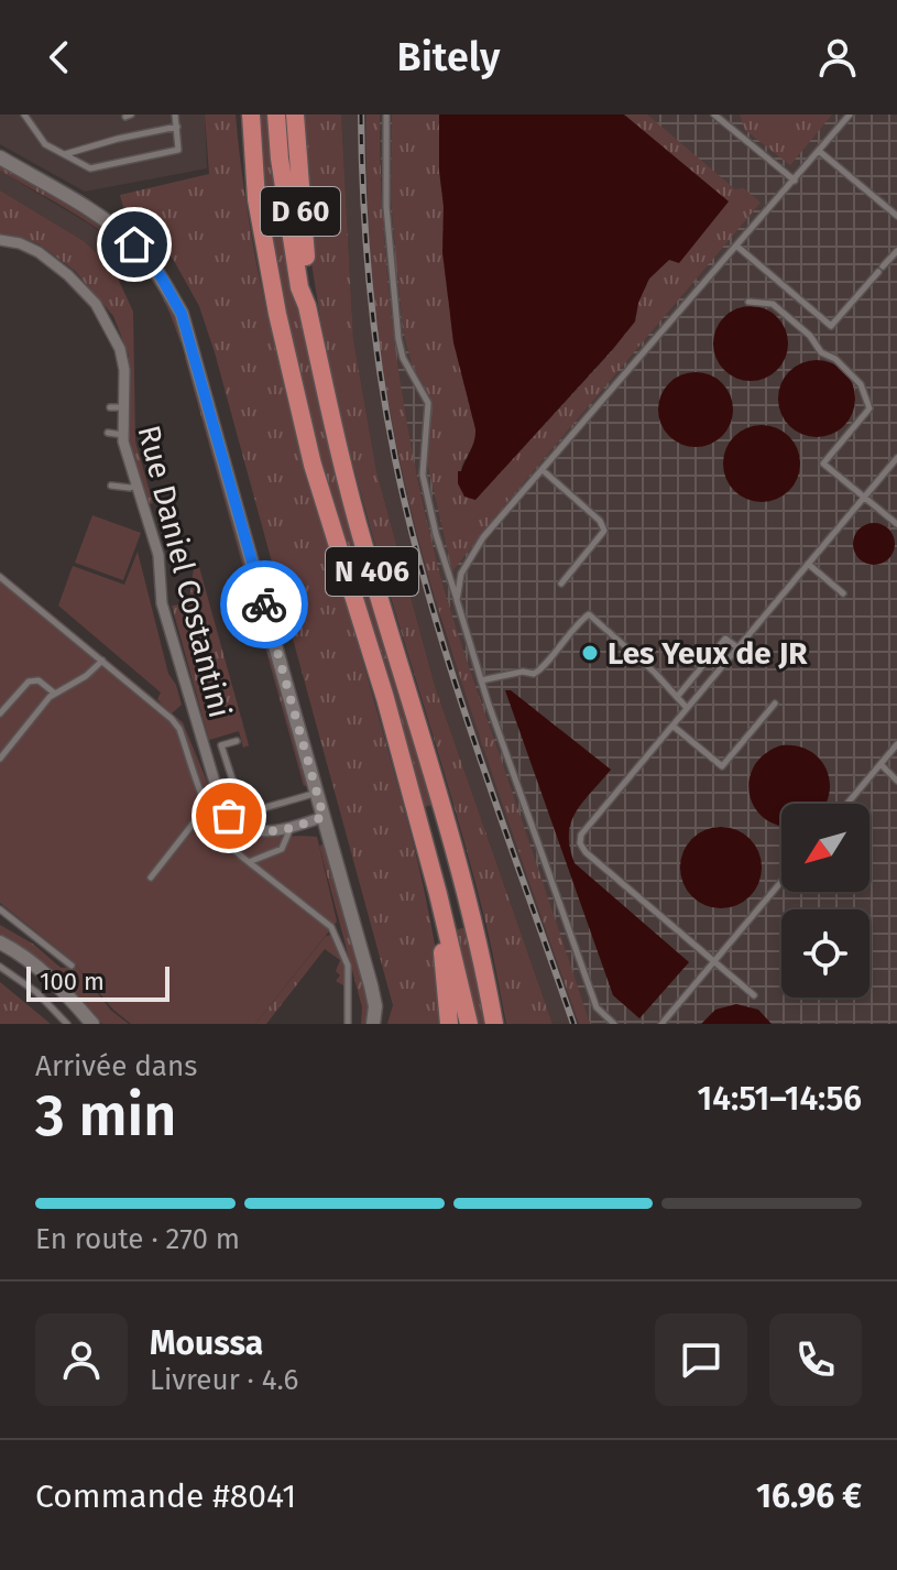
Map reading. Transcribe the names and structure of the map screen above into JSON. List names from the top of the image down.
{
  "streets": {
    "highway": ["D 60", "N 406"],
    "street": ["Rue Daniel Costantini"]
  },
  "crossings": [
    ["D 60", "N 406"]
  ],
  "places": ["Les Yeux de JR"],
  "scale_bar": "100 m",
  "north": "bottom left",
  "page": {
    "header": "Bitely",
    "scale": "100 m",
    "heading": ["3 min", "Arrivée dans", "14:51–14:56"],
    "panel": [
      "Moussa",
      "Livreur · 4.6",
      "Commande #8041",
      "16.96 €"
    ],
    "bar": "En route · 270 m"
  }
}
